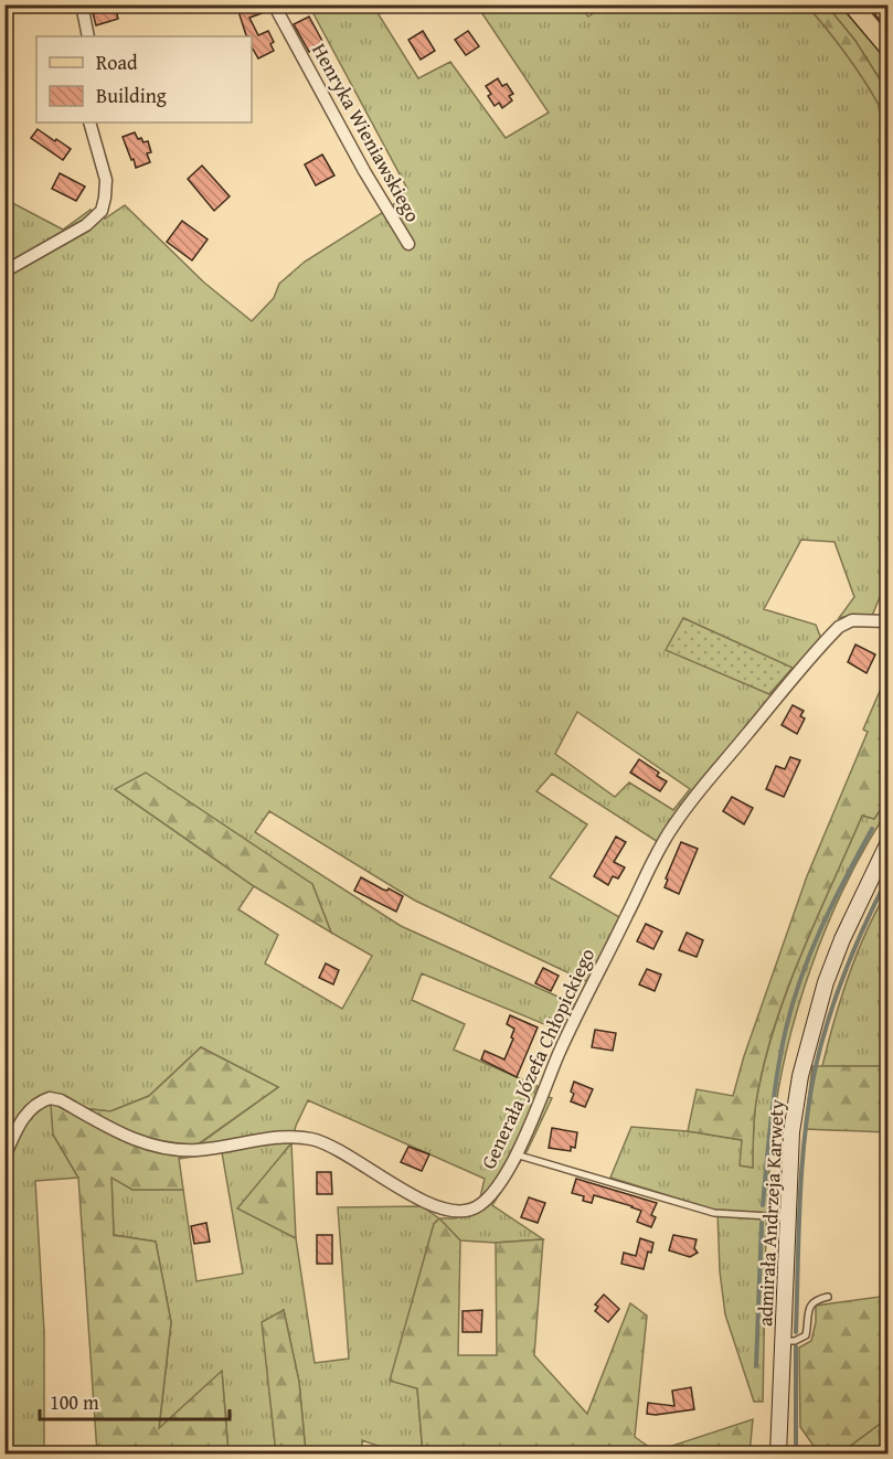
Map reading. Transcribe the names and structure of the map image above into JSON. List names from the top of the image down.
{
  "streets": {
    "main road": ["admirała Andrzeja Karwety"],
    "street": ["Henryka Wieniawskiego", "Generała Józefa Chłopickiego"]
  },
  "legend": ["Road", "Building"],
  "scale_bar": "100 m"
}
